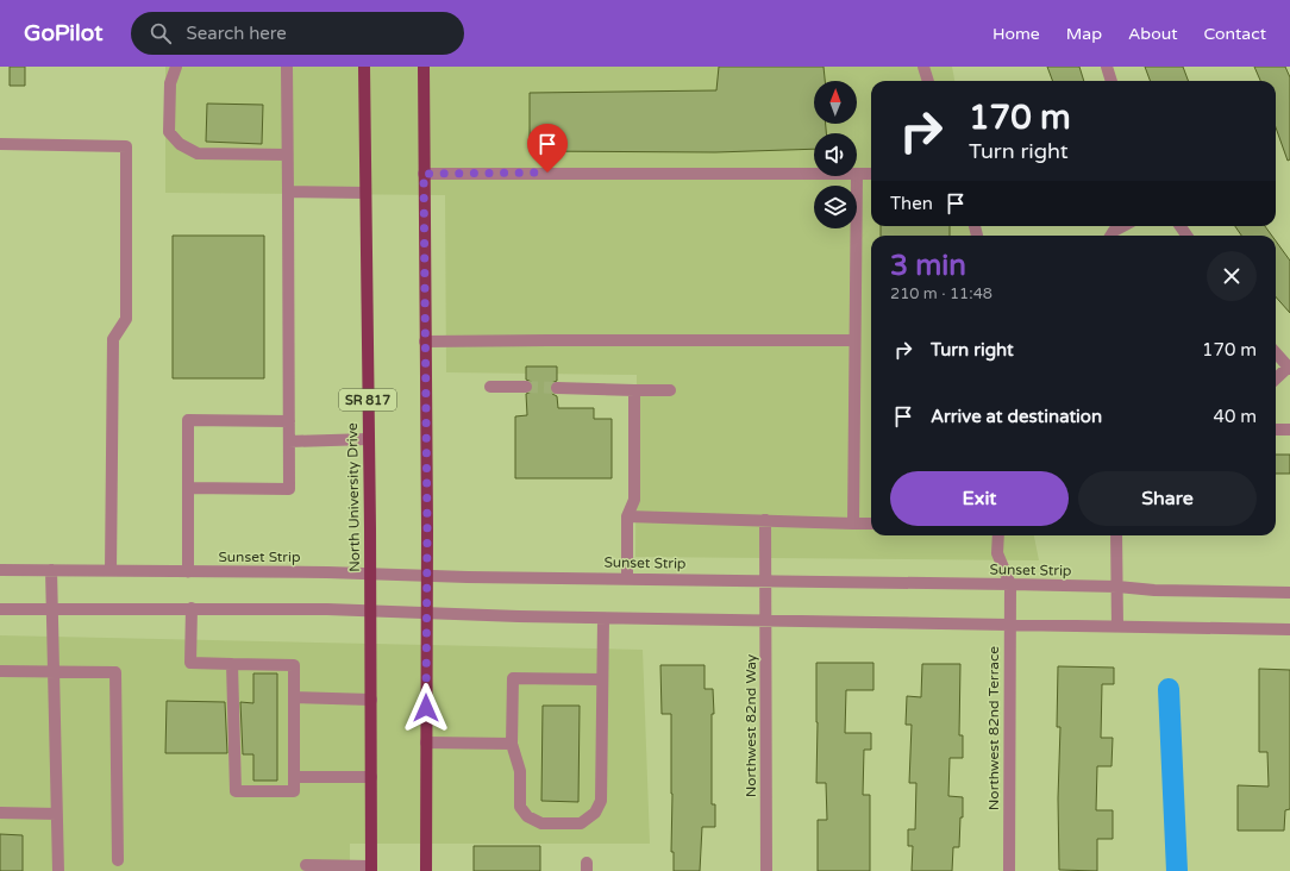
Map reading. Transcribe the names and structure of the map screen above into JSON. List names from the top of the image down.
{
  "streets": {
    "main road": ["SR 817", "North University Drive"],
    "street": ["Sunset Strip", "Northwest 82nd Way", "Northwest 82nd Terrace"]
  },
  "crossings": [
    ["North University Drive", "Sunset Strip"],
    ["Sunset Strip", "Northwest 82nd Way"],
    ["Sunset Strip", "Northwest 82nd Terrace"]
  ],
  "north": "top",
  "page": {
    "header": "GoPilot",
    "search": "Search here",
    "nav": [
      "Home",
      "Map",
      "About",
      "Contact"
    ],
    "turn": ["170 m", "Turn right"],
    "then": "Then",
    "heading": ["3 min", "210 m · 11:48"],
    "list": [
      {
        "name": "Turn right",
        "value": "170 m"
      },
      {
        "name": "Arrive at destination",
        "value": "40 m"
      }
    ],
    "buttons": ["Exit", "Share"]
  }
}
